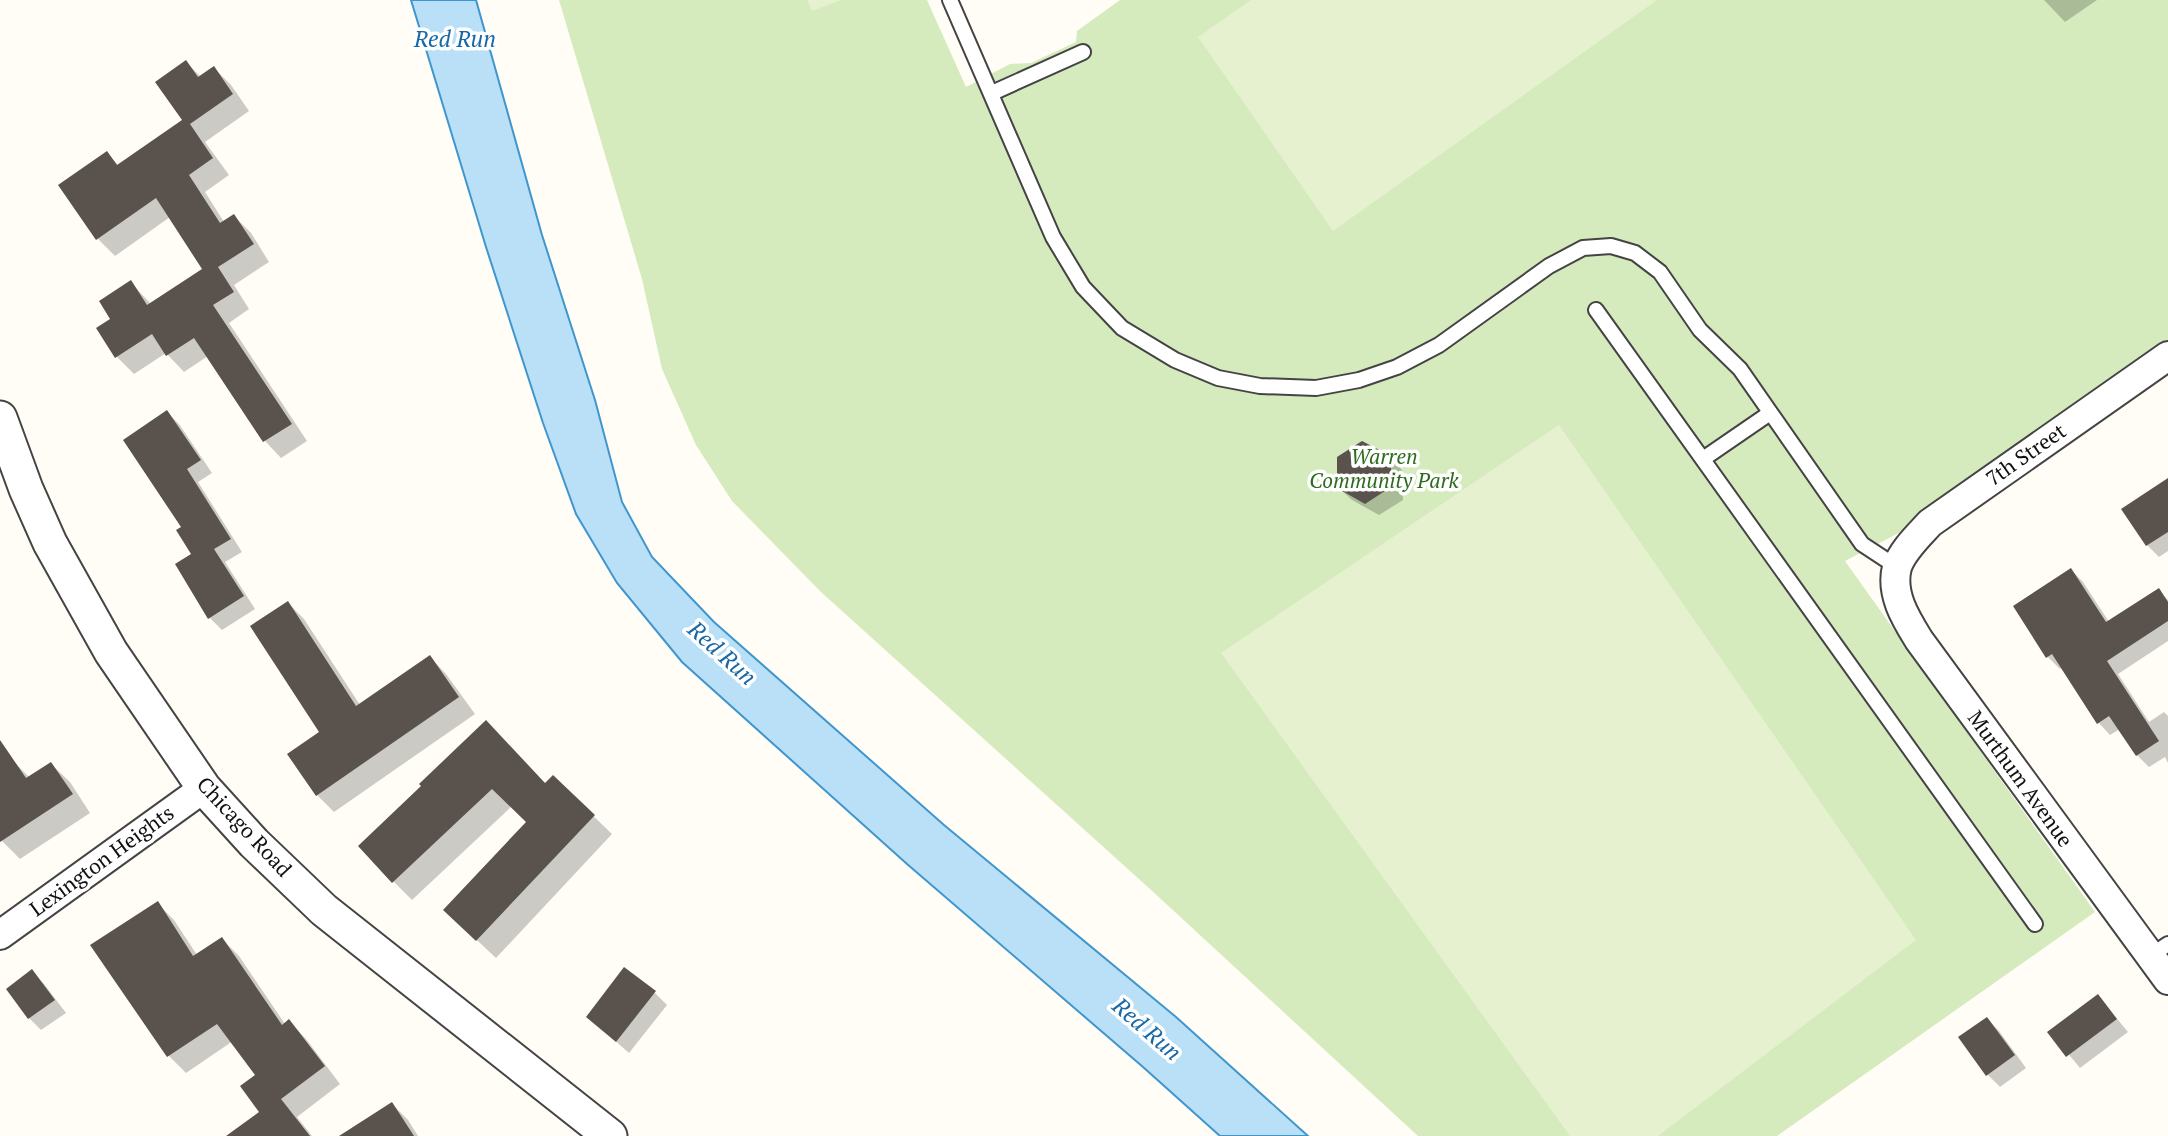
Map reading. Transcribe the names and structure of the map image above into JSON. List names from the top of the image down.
{
  "streets": {
    "street": [
      "7th Street",
      "Murthum Avenue",
      "Chicago Road",
      "Lexington Heights"
    ]
  },
  "crossings": [
    ["7th Street", "Murthum Avenue"],
    ["Chicago Road", "Lexington Heights"]
  ],
  "water": ["Red Run"],
  "parks": ["Warren Community Park"]
}
